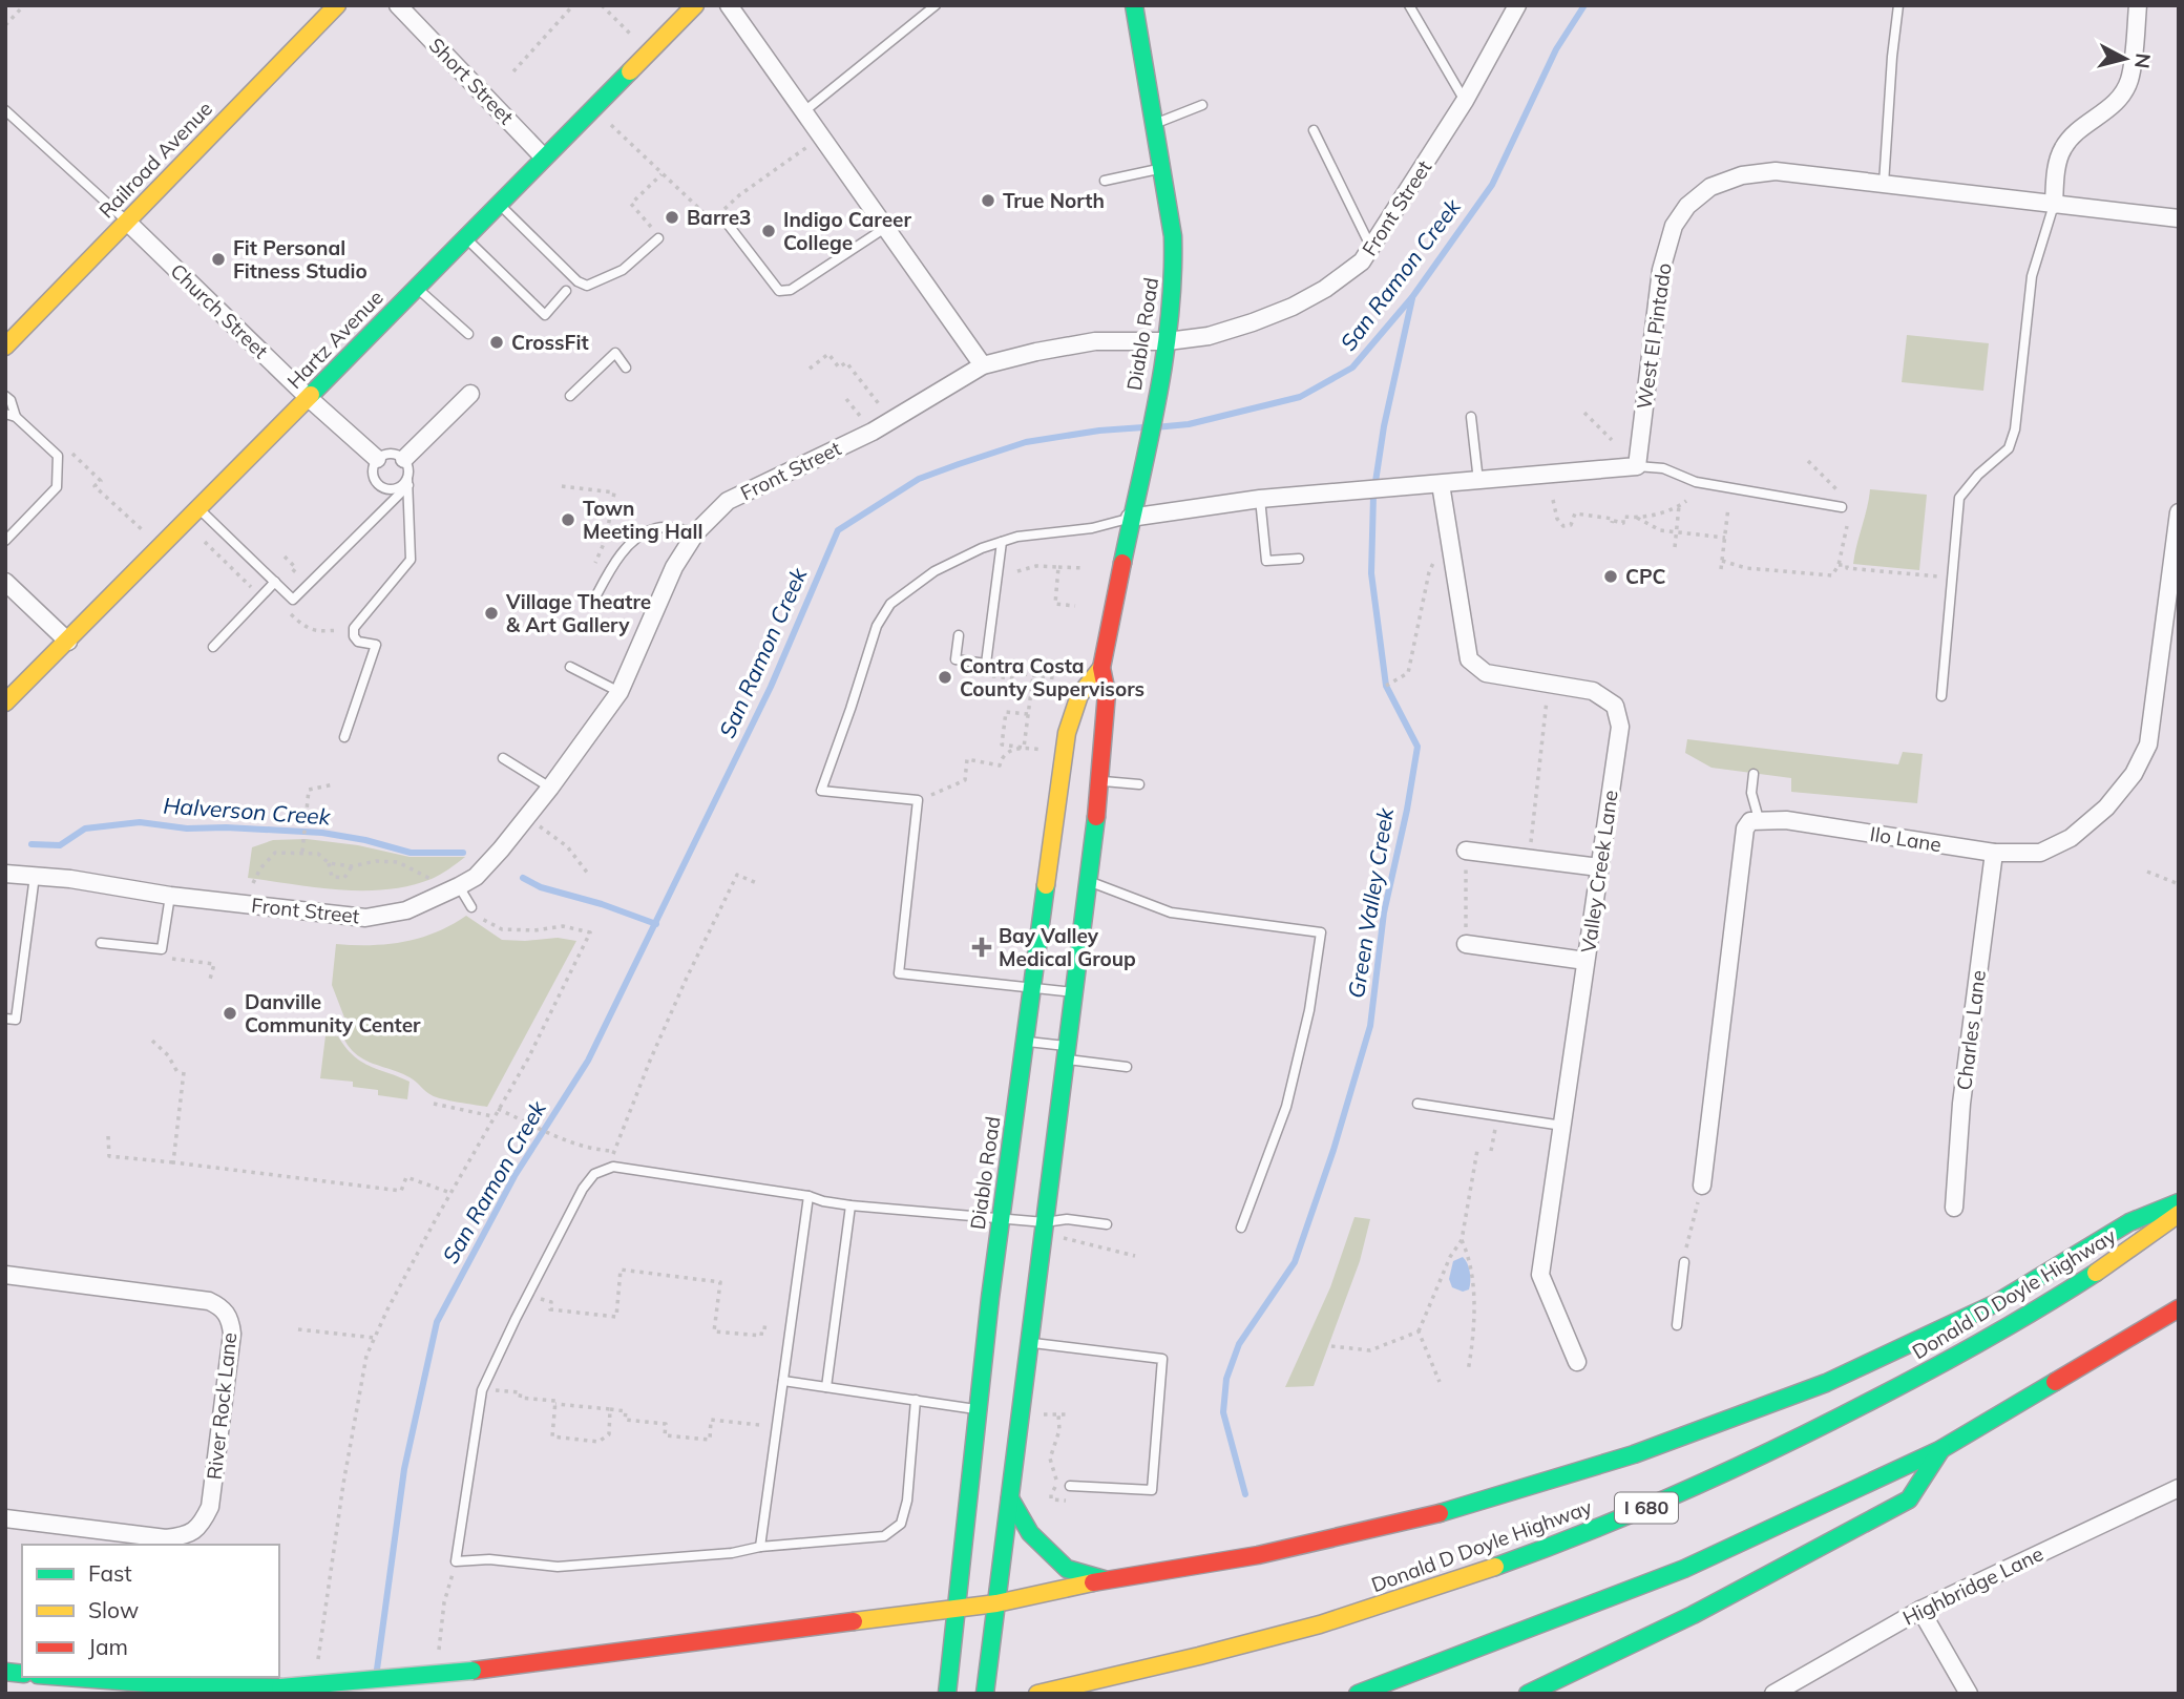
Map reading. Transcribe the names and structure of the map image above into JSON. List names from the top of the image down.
{
  "streets": {
    "main road": [
      "Railroad Avenue",
      "Diablo Road",
      "Hartz Avenue",
      "Donald D Doyle Highway",
      "I 680"
    ],
    "street": [
      "Short Street",
      "Front Street",
      "Church Street",
      "West El Pintado",
      "Ilo Lane",
      "Valley Creek Lane",
      "Charles Lane",
      "River Rock Lane",
      "Highbridge Lane"
    ]
  },
  "crossings": [
    ["Short Street", "Hartz Avenue"],
    ["Railroad Avenue", "Church Street"],
    ["Front Street", "Diablo Road"],
    ["Church Street", "Hartz Avenue"],
    ["Ilo Lane", "Charles Lane"]
  ],
  "water": ["San Ramon Creek", "Halverson Creek", "Green Valley Creek"],
  "places": {
    "other": [
      "True North",
      "Barre3",
      "Indigo Career College",
      "Fit Personal Fitness Studio",
      "CrossFit",
      "Town Meeting Hall",
      "CPC",
      "Village Theatre & Art Gallery",
      "Contra Costa County Supervisors",
      "Danville Community Center"
    ],
    "health": ["Bay Valley Medical Group"]
  },
  "legend": ["Fast", "Slow", "Jam"],
  "north": "right"
}
